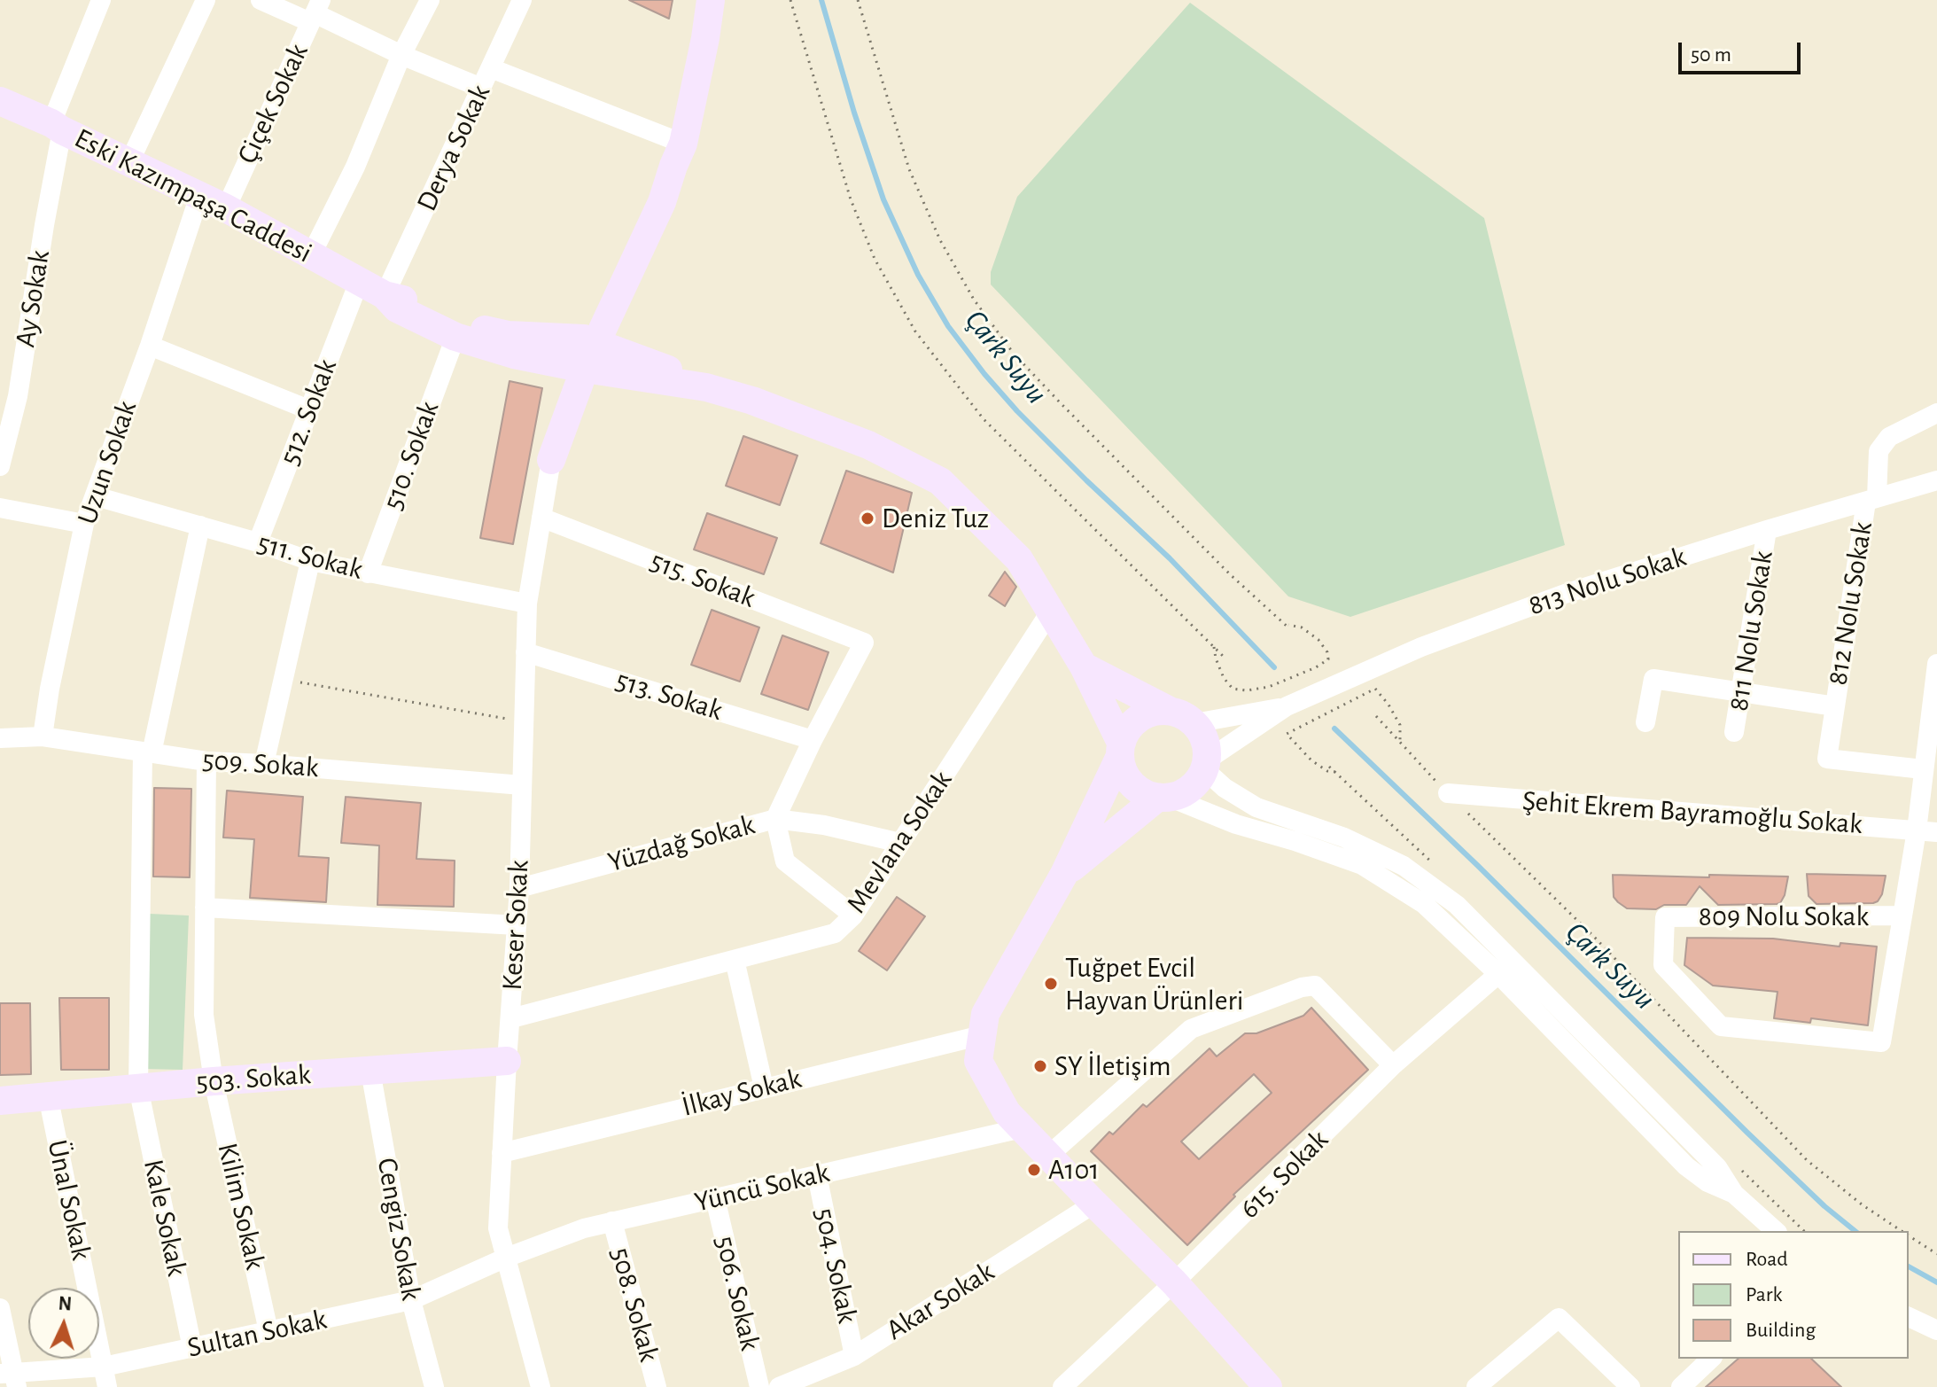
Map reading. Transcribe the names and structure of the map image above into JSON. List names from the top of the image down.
{
  "streets": {
    "street": [
      "Çiçek Sokak",
      "Derya Sokak",
      "Eski Kazımpaşa Caddesi",
      "Ay Sokak",
      "512. Sokak",
      "510. Sokak",
      "Uzun Sokak",
      "511. Sokak",
      "515. Sokak",
      "813 Nolu Sokak",
      "812 Nolu Sokak",
      "811 Nolu Sokak",
      "513. Sokak",
      "509. Sokak",
      "Şehit Ekrem Bayramoğlu Sokak",
      "Mevlana Sokak",
      "Yüzdağ Sokak",
      "809 Nolu Sokak",
      "Keser Sokak",
      "503. Sokak",
      "İlkay Sokak",
      "615. Sokak",
      "Yüncü Sokak",
      "Ünal Sokak",
      "Kilim Sokak",
      "Kale Sokak",
      "Cengiz Sokak",
      "504. Sokak",
      "506. Sokak",
      "Akar Sokak",
      "508. Sokak",
      "Sultan Sokak"
    ]
  },
  "crossings": [
    ["Çiçek Sokak", "Eski Kazımpaşa Caddesi"],
    ["Derya Sokak", "Eski Kazımpaşa Caddesi"],
    ["Eski Kazımpaşa Caddesi", "Ay Sokak"],
    ["Eski Kazımpaşa Caddesi", "512. Sokak"],
    ["Eski Kazımpaşa Caddesi", "510. Sokak"],
    ["Eski Kazımpaşa Caddesi", "Uzun Sokak"],
    ["Eski Kazımpaşa Caddesi", "Mevlana Sokak"],
    ["512. Sokak", "511. Sokak"],
    ["510. Sokak", "511. Sokak"],
    ["Uzun Sokak", "511. Sokak"],
    ["Uzun Sokak", "509. Sokak"],
    ["511. Sokak", "Keser Sokak"],
    ["515. Sokak", "Yüzdağ Sokak"],
    ["515. Sokak", "Keser Sokak"],
    ["813 Nolu Sokak", "812 Nolu Sokak"],
    ["813 Nolu Sokak", "811 Nolu Sokak"],
    ["513. Sokak", "Yüzdağ Sokak"],
    ["513. Sokak", "Keser Sokak"],
    ["509. Sokak", "Keser Sokak"],
    ["509. Sokak", "Kilim Sokak"],
    ["509. Sokak", "Kale Sokak"],
    ["Mevlana Sokak", "Keser Sokak"],
    ["Yüzdağ Sokak", "Keser Sokak"],
    ["Keser Sokak", "503. Sokak"],
    ["Keser Sokak", "İlkay Sokak"],
    ["Keser Sokak", "Yüncü Sokak"],
    ["Keser Sokak", "Sultan Sokak"],
    ["503. Sokak", "Ünal Sokak"],
    ["503. Sokak", "Kilim Sokak"],
    ["503. Sokak", "Kale Sokak"],
    ["503. Sokak", "Cengiz Sokak"],
    ["Yüncü Sokak", "504. Sokak"],
    ["Yüncü Sokak", "506. Sokak"],
    ["Yüncü Sokak", "508. Sokak"],
    ["Yüncü Sokak", "Sultan Sokak"],
    ["Ünal Sokak", "Sultan Sokak"],
    ["Kilim Sokak", "Sultan Sokak"],
    ["Kale Sokak", "Sultan Sokak"],
    ["Cengiz Sokak", "Sultan Sokak"],
    ["504. Sokak", "Akar Sokak"]
  ],
  "water": ["Çark Suyu"],
  "places": [
    "Deniz Tuz",
    "Tuğpet Evcil Hayvan Ürünleri",
    "SY İletişim",
    "A101"
  ],
  "legend": ["Road", "Park", "Building"],
  "scale_bar": "50 m",
  "north": "top"
}
